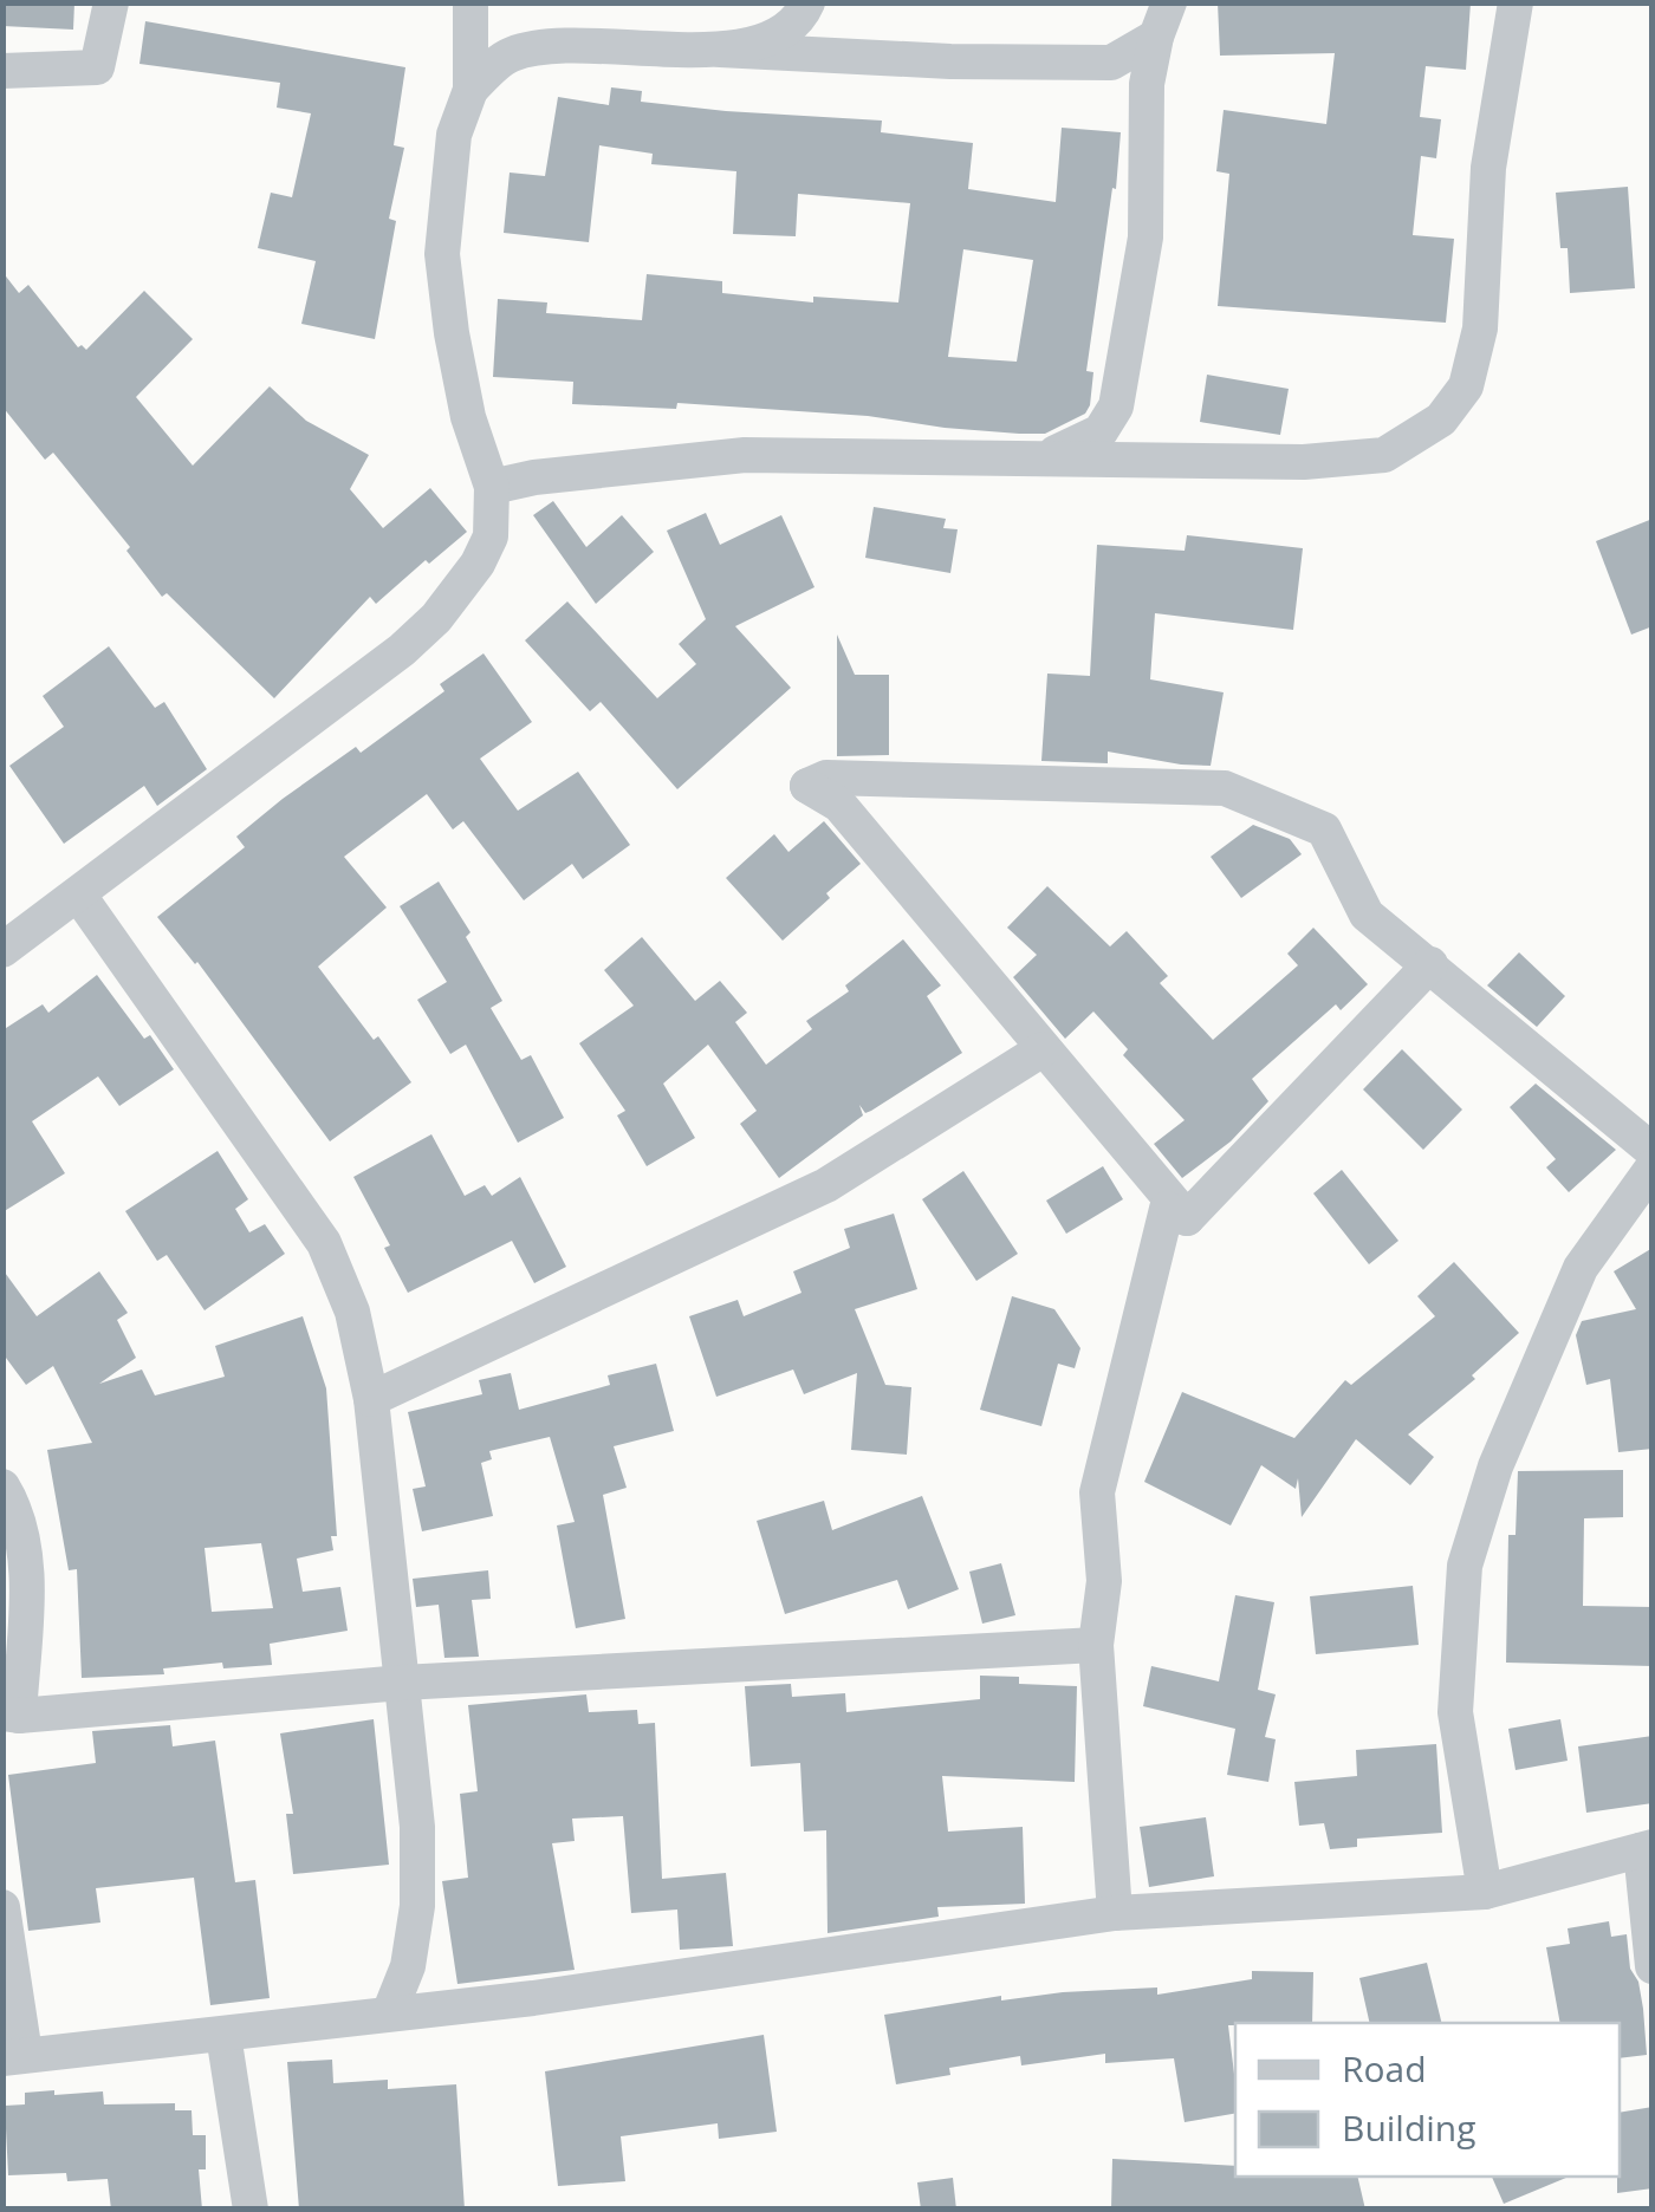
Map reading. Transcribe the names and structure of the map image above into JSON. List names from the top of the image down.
{
  "legend": ["Road", "Building"]
}
